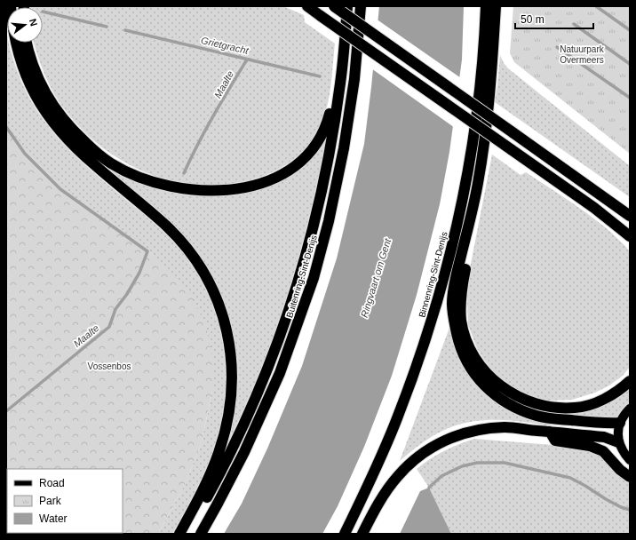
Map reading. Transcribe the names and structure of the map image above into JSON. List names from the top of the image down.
{
  "streets": {
    "highway": ["Binnenring-Sint-Denijs", "Buitenring-Sint-Denijs"]
  },
  "water": ["Grietgracht", "Maalte", "Ringvaart om Gent"],
  "parks": ["Natuurpark Overmeers", "Vossenbos"],
  "legend": ["Road", "Park", "Water"],
  "scale_bar": "50 m",
  "north": "right"
}
